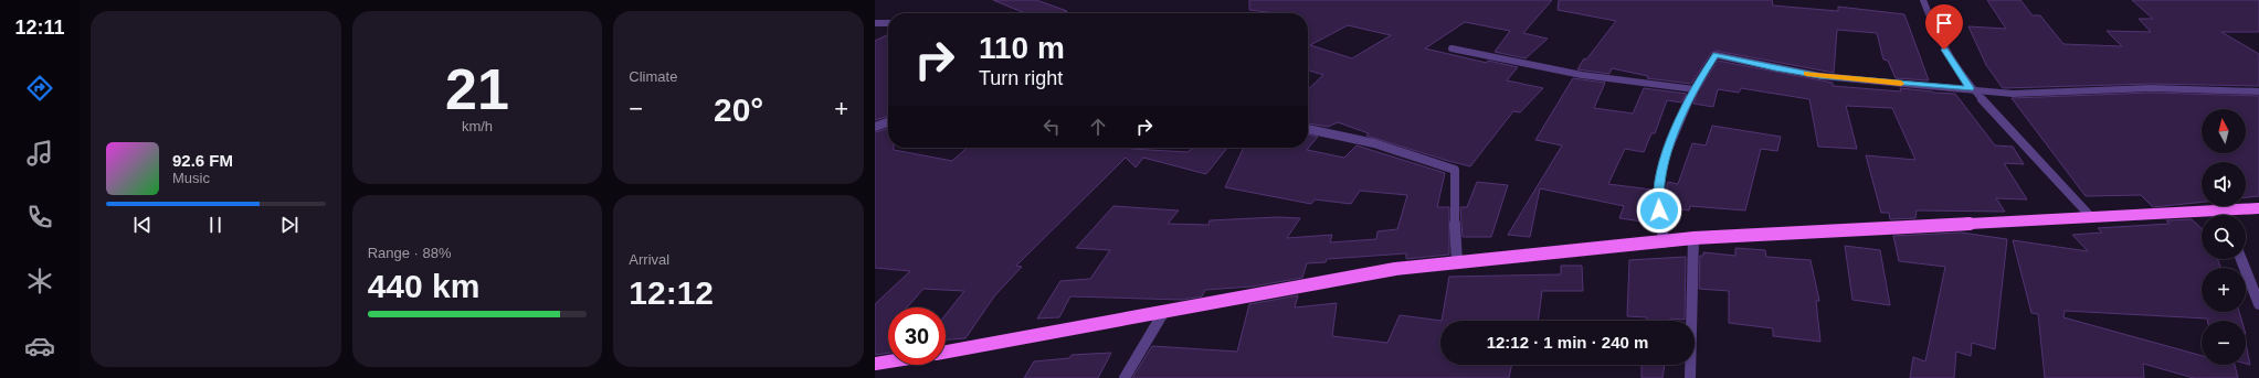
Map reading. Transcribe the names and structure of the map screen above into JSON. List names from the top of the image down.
{
  "north": "top",
  "page": {
    "tabs": "12:11",
    "tile": [
      ["21", "km/h"],
      "Climate",
      ["Range · 88%", "440 km"],
      ["Arrival", "12:12"]
    ],
    "turn": ["110 m", "Turn right"],
    "heat": ["−", "20°", "+"],
    "map_buttons": ["+", "−"],
    "song": ["92.6 FM", "Music"],
    "limit": "30",
    "trip": "12:12 · 1 min · 240 m"
  }
}
